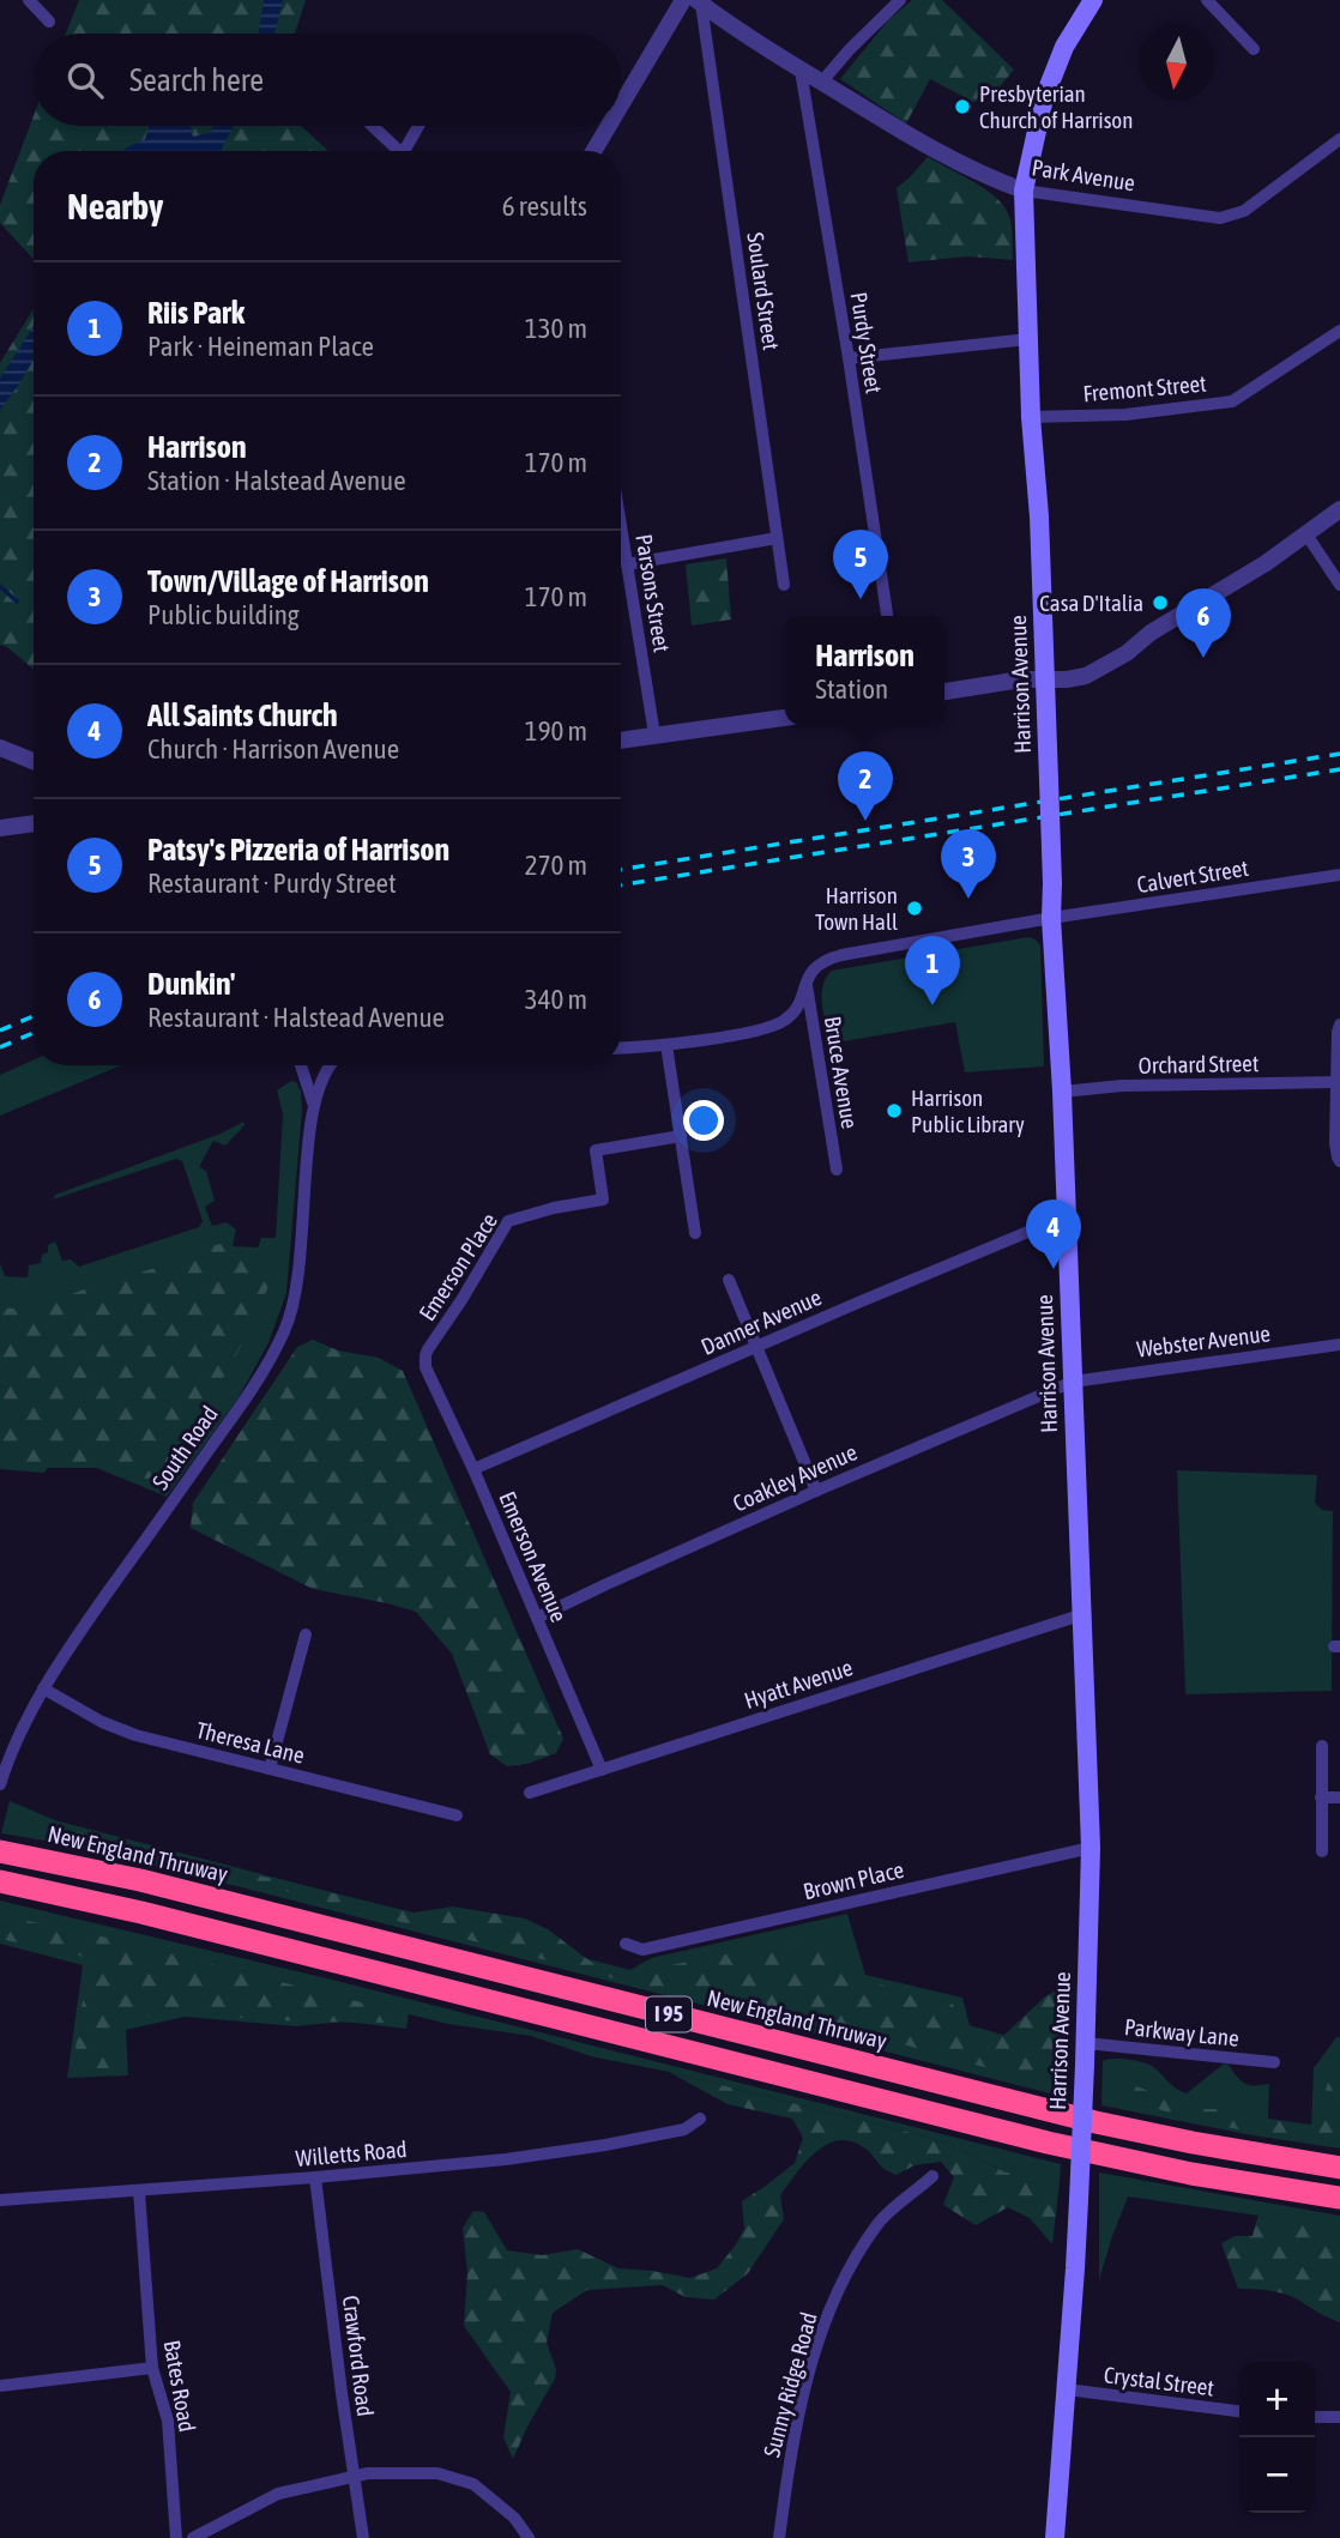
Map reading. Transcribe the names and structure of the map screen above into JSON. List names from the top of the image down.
{
  "streets": {
    "highway": ["New England Thruway", "I 95"],
    "main road": ["Harrison Avenue"],
    "street": [
      "Park Avenue",
      "Soulard Street",
      "Purdy Street",
      "Fremont Street",
      "Parsons Street",
      "Calvert Street",
      "Orchard Street",
      "Bruce Avenue",
      "Emerson Place",
      "Danner Avenue",
      "Webster Avenue",
      "South Road",
      "Coakley Avenue",
      "Emerson Avenue",
      "Hyatt Avenue",
      "Theresa Lane",
      "Brown Place",
      "Parkway Lane",
      "Willetts Road",
      "Crawford Road",
      "Crystal Street",
      "Sunny Ridge Road",
      "Bates Road"
    ]
  },
  "crossings": [
    ["Park Avenue", "Soulard Street"],
    ["Park Avenue", "Purdy Street"],
    ["Park Avenue", "Harrison Avenue"],
    ["Fremont Street", "Harrison Avenue"],
    ["Harrison Avenue", "Calvert Street"],
    ["Harrison Avenue", "Orchard Street"],
    ["Harrison Avenue", "Danner Avenue"],
    ["Harrison Avenue", "Webster Avenue"],
    ["Harrison Avenue", "Coakley Avenue"],
    ["Harrison Avenue", "Hyatt Avenue"],
    ["Harrison Avenue", "Brown Place"],
    ["Harrison Avenue", "Parkway Lane"],
    ["Harrison Avenue", "Crystal Street"],
    ["Calvert Street", "Bruce Avenue"],
    ["Emerson Place", "Emerson Avenue"],
    ["Danner Avenue", "Emerson Avenue"],
    ["Webster Avenue", "Coakley Avenue"],
    ["South Road", "Theresa Lane"],
    ["Coakley Avenue", "Emerson Avenue"],
    ["Emerson Avenue", "Hyatt Avenue"],
    ["Willetts Road", "Crawford Road"],
    ["Willetts Road", "Bates Road"]
  ],
  "places": [
    "Presbyterian Church of Harrison",
    "Casa D'Italia",
    "Harrison Town Hall",
    "Harrison Public Library"
  ],
  "north": "bottom",
  "page": {
    "search": "Search here",
    "heading": ["Nearby", "6 results"],
    "list": [
      {
        "mark": "1",
        "name": "Riis Park",
        "note": "Park · Heineman Place",
        "value": "130 m"
      },
      {
        "mark": "2",
        "name": "Harrison",
        "note": "Station · Halstead Avenue",
        "value": "170 m"
      },
      {
        "mark": "3",
        "name": "Town/Village of Harrison",
        "note": "Public building",
        "value": "170 m"
      },
      {
        "mark": "4",
        "name": "All Saints Church",
        "note": "Church · Harrison Avenue",
        "value": "190 m"
      },
      {
        "mark": "5",
        "name": "Patsy's Pizzeria of Harrison",
        "note": "Restaurant · Purdy Street",
        "value": "270 m"
      },
      {
        "mark": "6",
        "name": "Dunkin'",
        "note": "Restaurant · Halstead Avenue",
        "value": "340 m"
      }
    ],
    "pins": [
      "5",
      "6",
      "2",
      "3",
      "1",
      "4"
    ],
    "popup": ["Harrison", "Station"],
    "map_buttons": ["+", "−"]
  }
}
